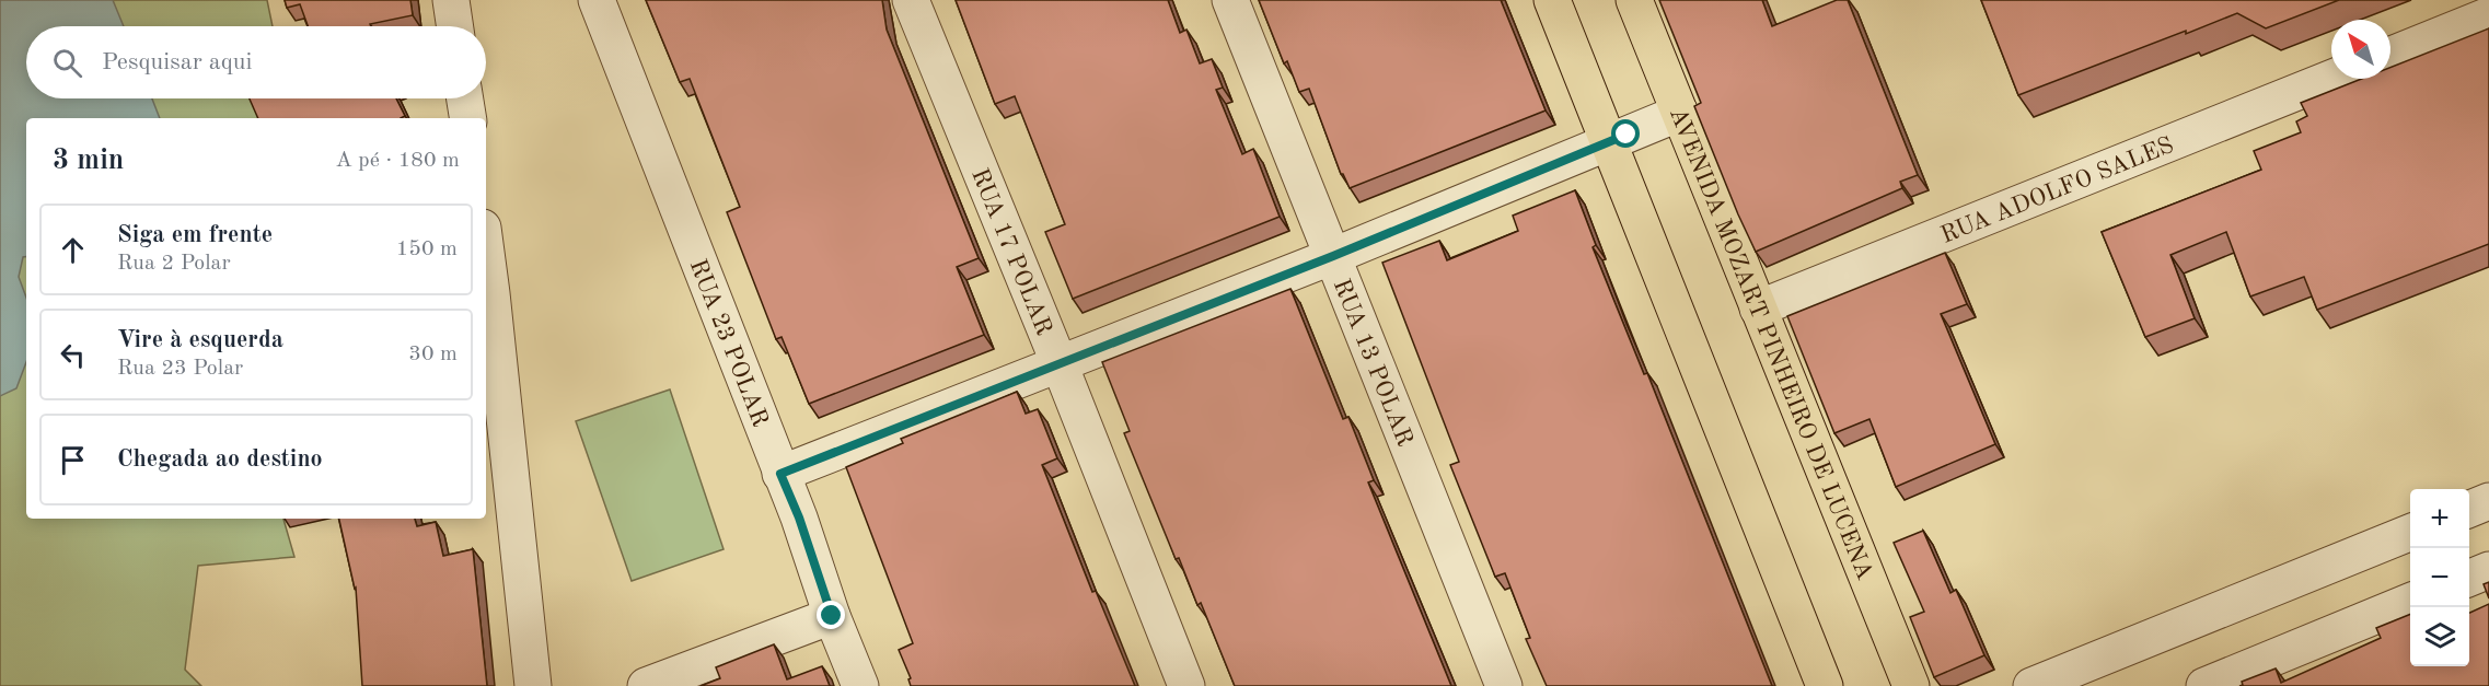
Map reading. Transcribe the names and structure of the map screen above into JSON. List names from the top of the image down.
{
  "streets": {
    "main road": ["AVENIDA MOZART PINHEIRO DE LUCENA"],
    "street": [
      "RUA ADOLFO SALES",
      "RUA 17 POLAR",
      "RUA 23 POLAR",
      "RUA 13 POLAR"
    ]
  },
  "crossings": [
    ["RUA ADOLFO SALES", "AVENIDA MOZART PINHEIRO DE LUCENA"]
  ],
  "north": "top left",
  "page": {
    "search": "Pesquisar aqui",
    "heading": ["3 min", "A pé · 180 m"],
    "list": [
      ["Siga em frente", "Rua 2 Polar", "150 m"],
      ["Vire à esquerda", "Rua 23 Polar", "30 m"],
      "Chegada ao destino"
    ],
    "map_buttons": ["+", "−"]
  }
}
